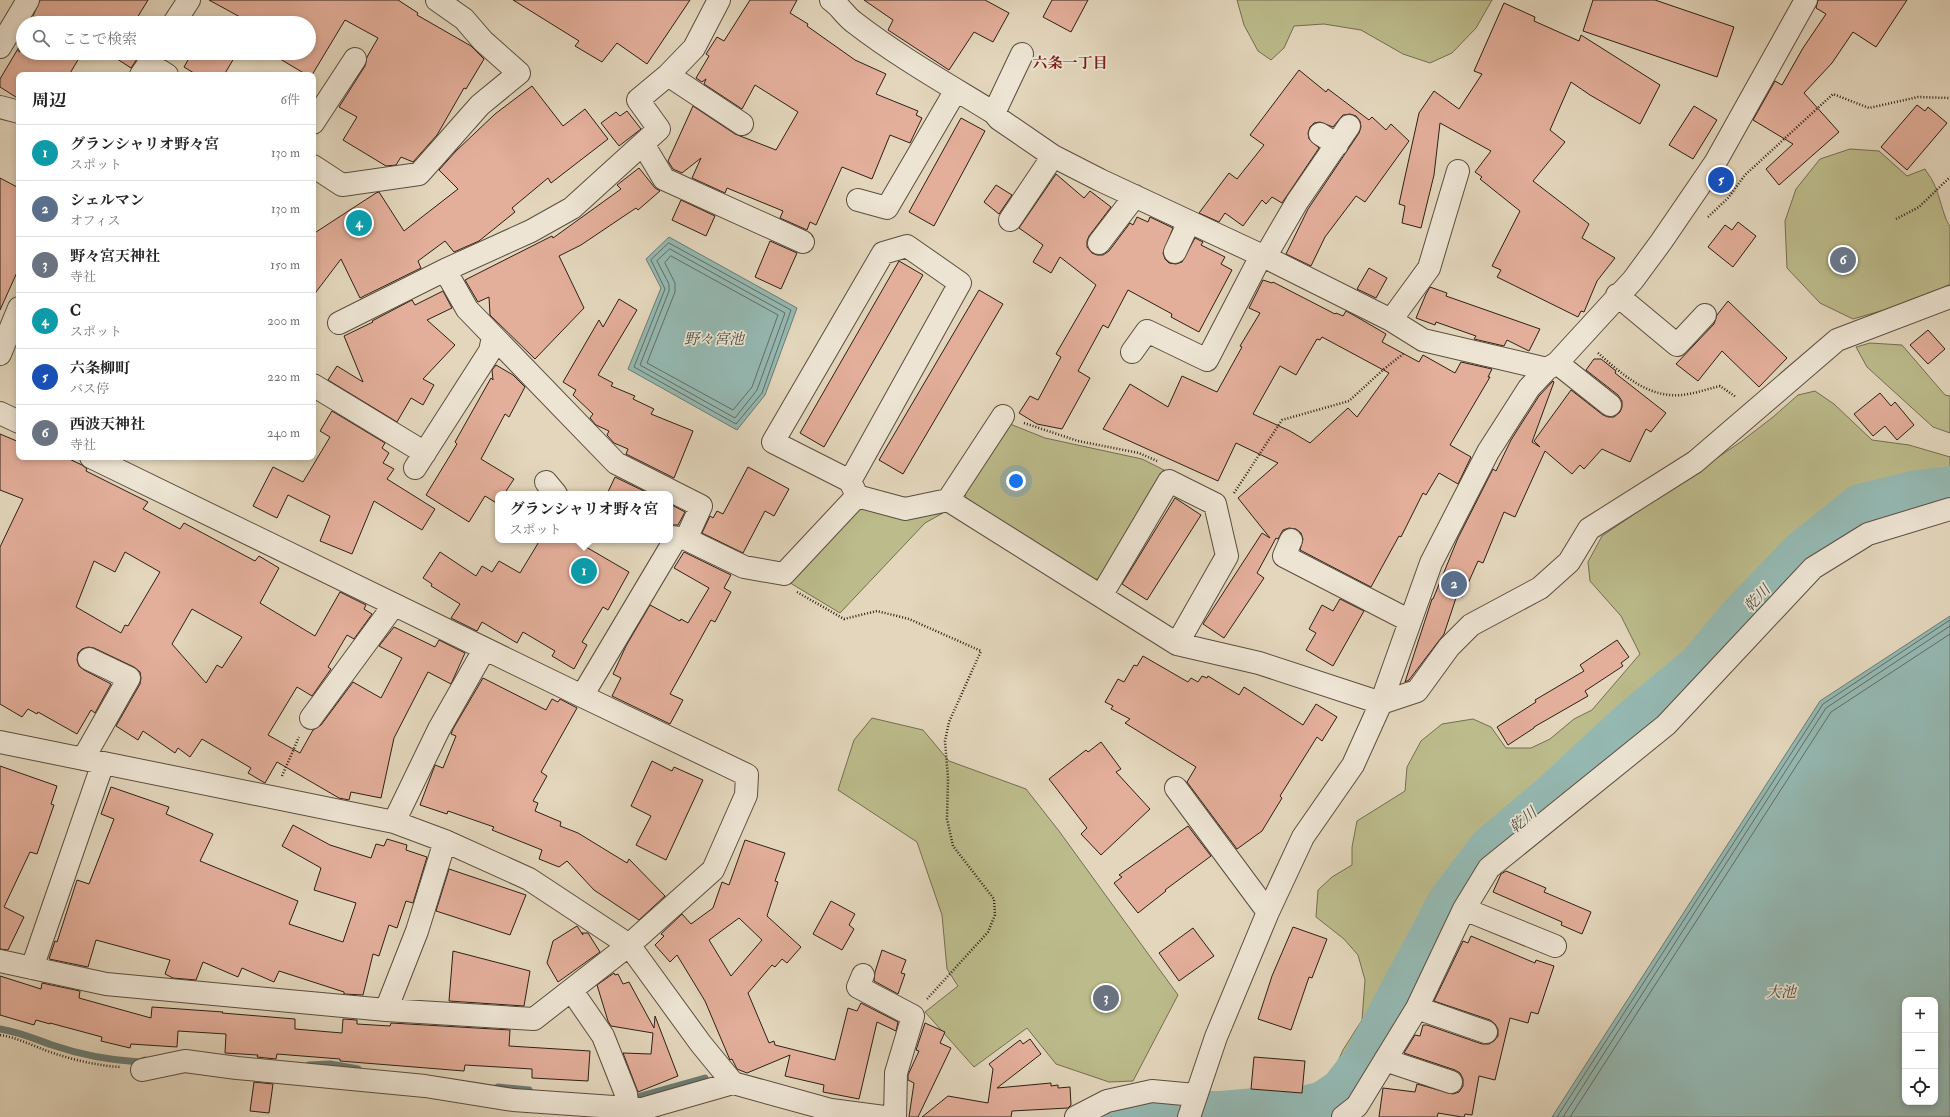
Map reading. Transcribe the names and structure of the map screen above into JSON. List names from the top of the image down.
{
  "districts": ["六条一丁目"],
  "water": ["野々宮池", "乾川", "大池"],
  "page": {
    "search": "ここで検索",
    "heading": ["周辺", "6件"],
    "list": [
      {
        "mark": "1",
        "name": "グランシャリオ野々宮",
        "note": "スポット",
        "value": "130 m"
      },
      {
        "mark": "2",
        "name": "シェルマン",
        "note": "オフィス",
        "value": "130 m"
      },
      {
        "mark": "3",
        "name": "野々宮天神社",
        "note": "寺社",
        "value": "150 m"
      },
      {
        "mark": "4",
        "name": "C",
        "note": "スポット",
        "value": "200 m"
      },
      {
        "mark": "5",
        "name": "六条柳町",
        "note": "バス停",
        "value": "220 m"
      },
      {
        "mark": "6",
        "name": "西波天神社",
        "note": "寺社",
        "value": "240 m"
      }
    ],
    "pins": [
      "5",
      "4",
      "6",
      "1",
      "2",
      "3"
    ],
    "popup": ["グランシャリオ野々宮", "スポット"],
    "map_buttons": ["+", "−"]
  }
}
